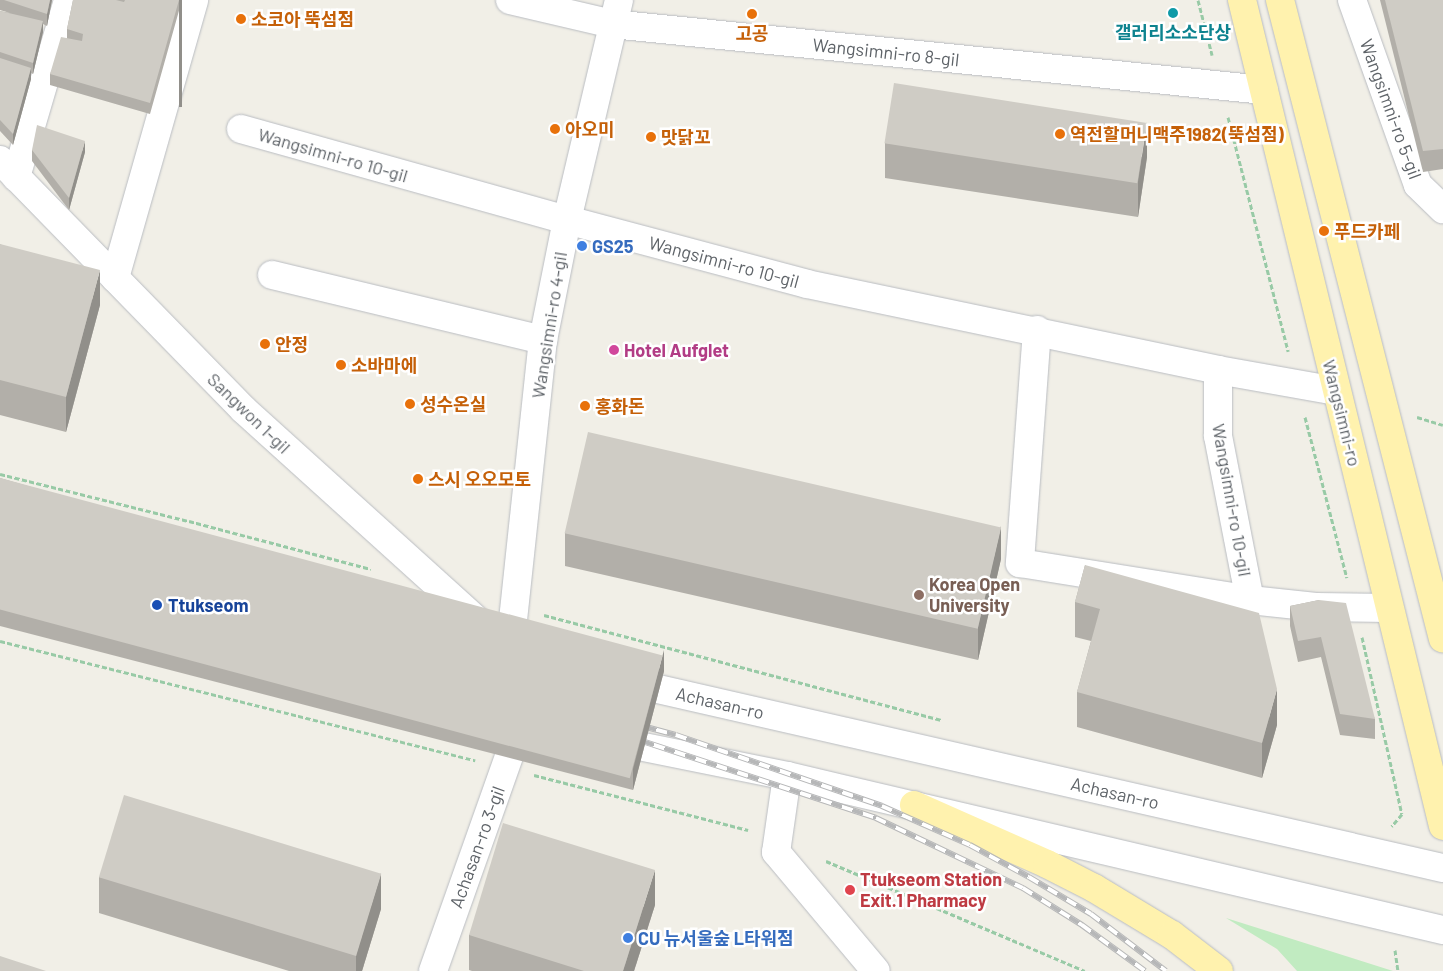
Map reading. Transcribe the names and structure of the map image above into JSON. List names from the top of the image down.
{
  "streets": {
    "main road": ["Wangsimni-ro"],
    "street": [
      "Wangsimni-ro 8-gil",
      "Wangsimni-ro 5-gil",
      "Wangsimni-ro 10-gil",
      "Wangsimni-ro 4-gil",
      "Sangwon 1-gil",
      "Achasan-ro",
      "Achasan-ro 3-gil"
    ]
  },
  "crossings": [
    ["Wangsimni-ro 8-gil", "Wangsimni-ro 4-gil"],
    ["Wangsimni-ro 8-gil", "Wangsimni-ro"],
    ["Wangsimni-ro 10-gil", "Wangsimni-ro 4-gil"],
    ["Wangsimni-ro 10-gil", "Wangsimni-ro"],
    ["Wangsimni-ro 4-gil", "Sangwon 1-gil"]
  ],
  "places": [
    "갤러리소소단상",
    "고공",
    "소코아 뚝섬점",
    "아오미",
    "역전할머니맥주1982(뚝섬점)",
    "맛닭꼬",
    "푸드카페",
    "GS25",
    "안정",
    "Hotel Aufglet",
    "소바마에",
    "성수온실",
    "홍화돈",
    "스시 오오모토",
    "Korea Open University",
    "Ttukseom",
    "Ttukseom Station Exit.1 Pharmacy",
    "CU 뉴서울숲 L타워점"
  ]
}
